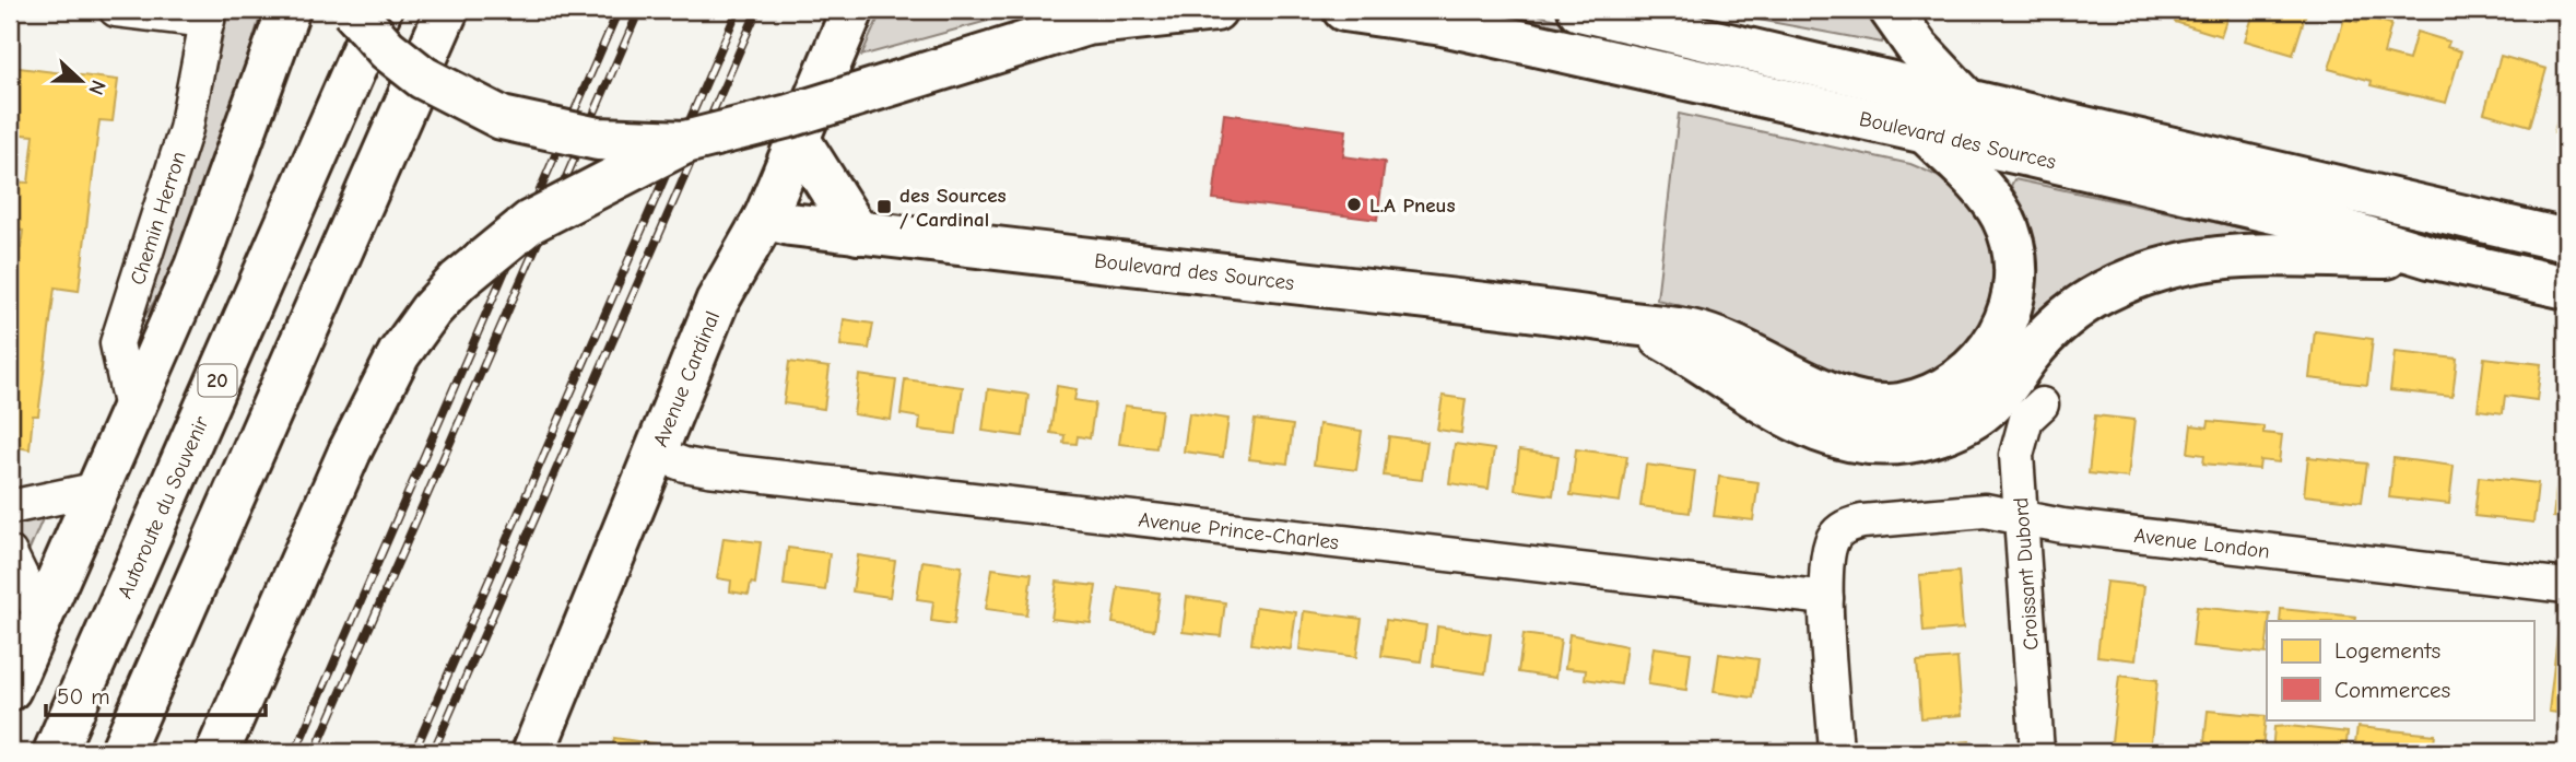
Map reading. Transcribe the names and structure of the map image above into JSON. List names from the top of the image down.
{
  "streets": {
    "main road": [
      "Boulevard des Sources",
      "Avenue Cardinal",
      "20",
      "Autoroute du Souvenir"
    ],
    "street": [
      "Chemin Herron",
      "Avenue Prince-Charles",
      "Avenue London",
      "Croissant Dubord"
    ]
  },
  "crossings": [
    ["Boulevard des Sources", "Avenue Cardinal"],
    ["Avenue Cardinal", "Avenue Prince-Charles"],
    ["Avenue Prince-Charles", "Avenue London"],
    ["Avenue London", "Croissant Dubord"]
  ],
  "places": {
    "other": ["L.A Pneus"],
    "transit": ["des Sources / Cardinal"]
  },
  "legend": ["Logements", "Commerces"],
  "scale_bar": "50 m",
  "north": "right"
}
